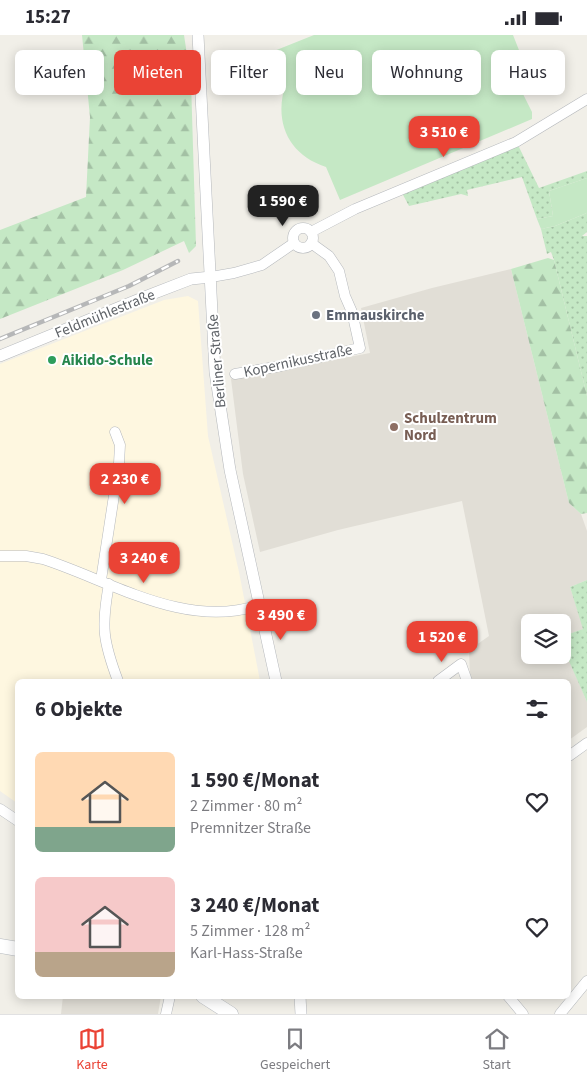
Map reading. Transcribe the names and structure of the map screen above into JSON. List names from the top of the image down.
{
  "streets": {
    "street": ["Feldmühlestraße", "Berliner Straße", "Kopernikusstraße"]
  },
  "crossings": [
    ["Feldmühlestraße", "Berliner Straße"]
  ],
  "places": ["Emmauskirche", "Aikido-Schule", "Schulzentrum Nord"],
  "page": {
    "status": "15:27",
    "chip": [
      "Kaufen",
      "Mieten",
      "Filter",
      "Neu",
      "Wohnung",
      "Haus"
    ],
    "price": [
      "3 510 €",
      "1 590 €",
      "2 230 €",
      "3 240 €",
      "3 490 €",
      "1 520 €"
    ],
    "heading": "6 Objekte",
    "list": [
      {
        "name": "1 590 €/Monat",
        "note": "2 Zimmer · 80 m² · Premnitzer Straße"
      },
      {
        "name": "3 240 €/Monat",
        "note": "5 Zimmer · 128 m² · Karl-Hass-Straße"
      }
    ],
    "tabs": ["Karte", "Gespeichert", "Start"]
  }
}
